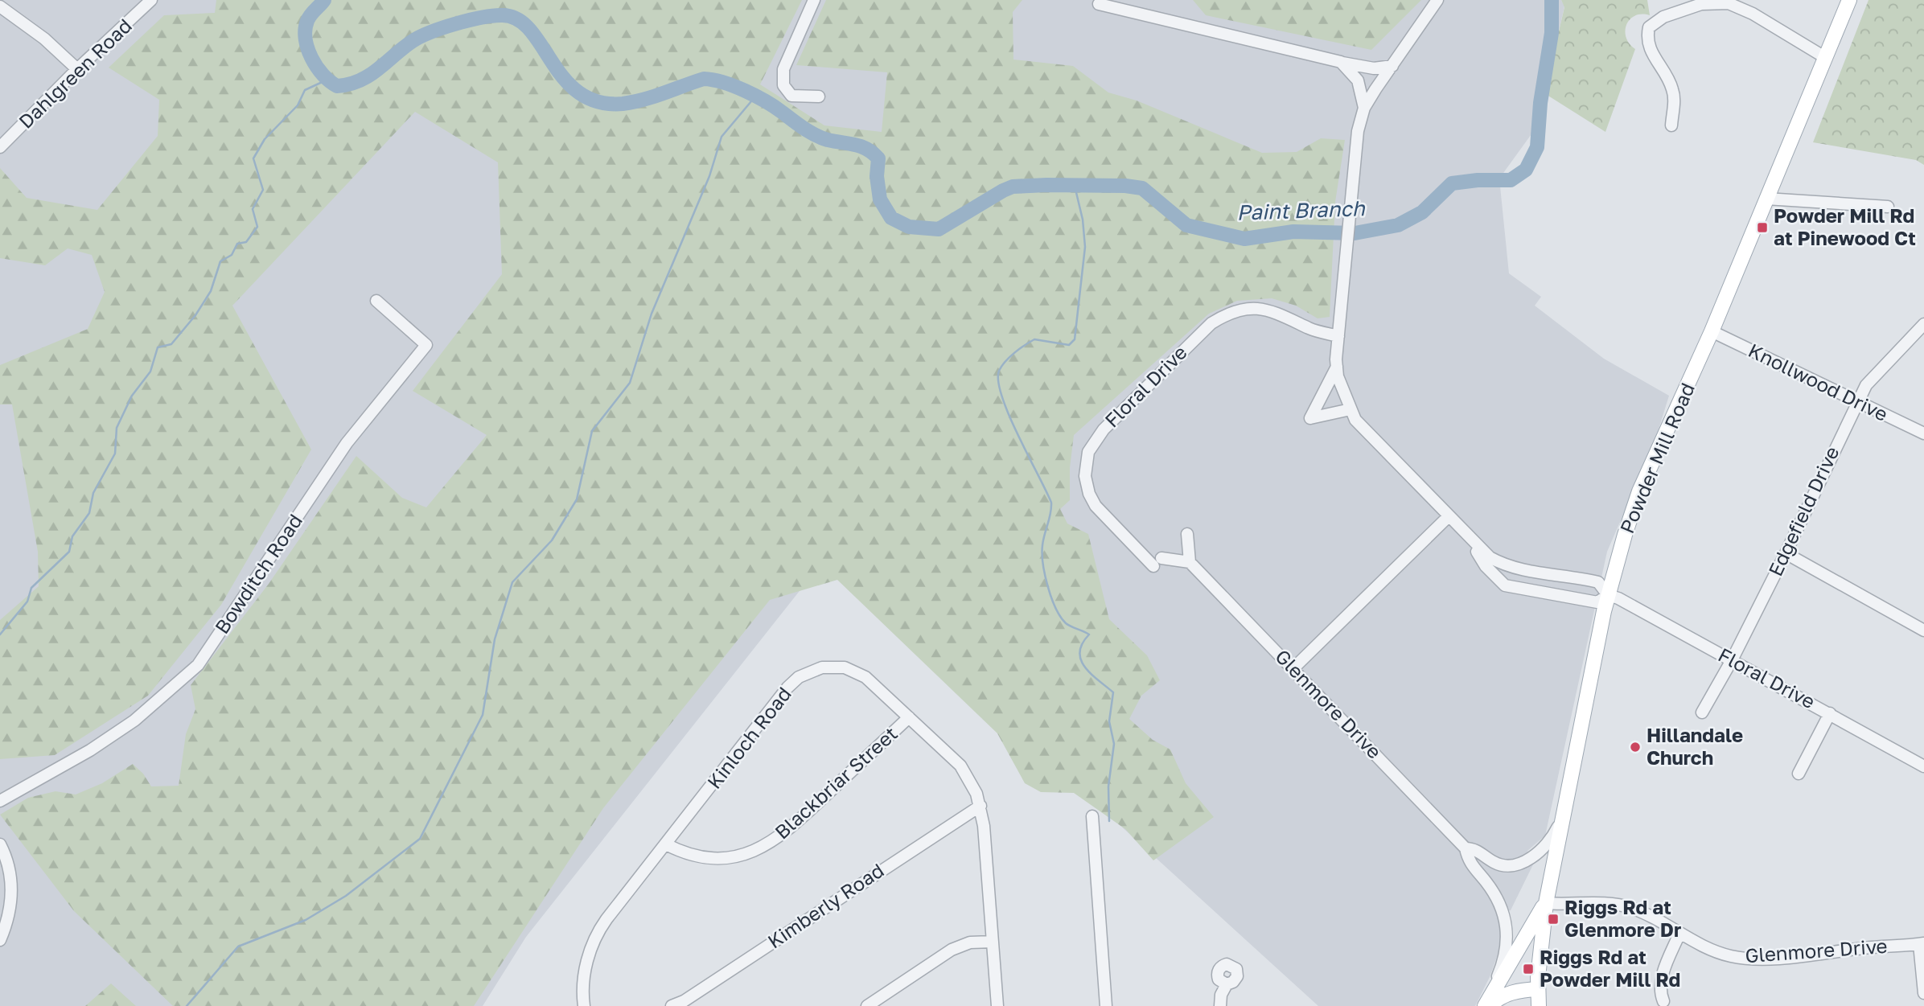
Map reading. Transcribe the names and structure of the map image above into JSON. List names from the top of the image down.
{
  "streets": {
    "main road": ["Powder Mill Road"],
    "street": [
      "Dahlgreen Road",
      "Knollwood Drive",
      "Floral Drive",
      "Edgefield Drive",
      "Bowditch Road",
      "Glenmore Drive",
      "Kinloch Road",
      "Blackbriar Street",
      "Kimberly Road"
    ]
  },
  "crossings": [
    ["Knollwood Drive", "Powder Mill Road"],
    ["Knollwood Drive", "Edgefield Drive"],
    ["Floral Drive", "Powder Mill Road"],
    ["Floral Drive", "Edgefield Drive"],
    ["Floral Drive", "Glenmore Drive"],
    ["Powder Mill Road", "Glenmore Drive"],
    ["Kinloch Road", "Blackbriar Street"],
    ["Kinloch Road", "Kimberly Road"]
  ],
  "water": ["Paint Branch"],
  "places": {
    "transit": ["Powder Mill Rd at Pinewood Ct", "Riggs Rd at Glenmore Dr", "Riggs Rd at Powder Mill Rd"],
    "other": ["Hillandale Church"]
  }
}
